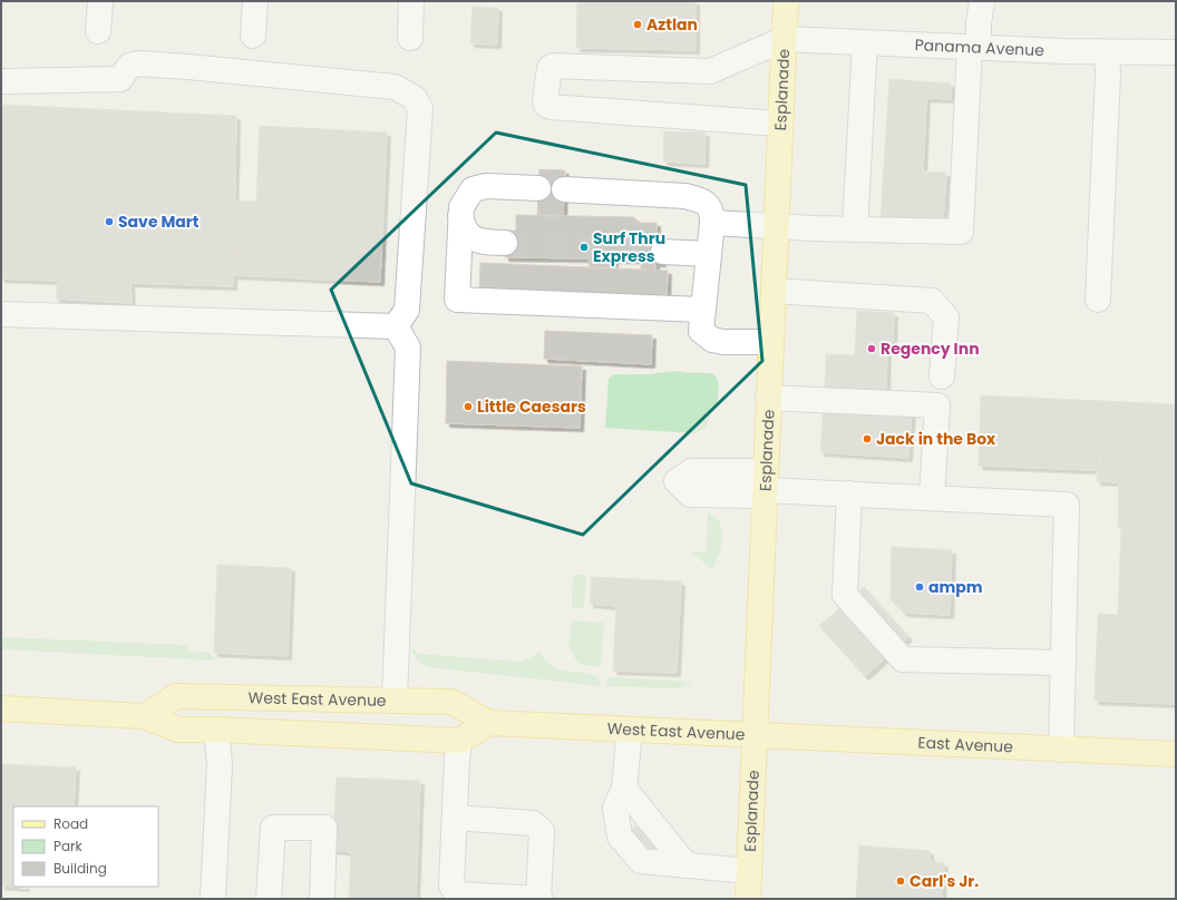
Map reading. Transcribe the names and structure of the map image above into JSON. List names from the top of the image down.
{
  "streets": {
    "main road": ["Esplanade", "West East Avenue", "East Avenue"],
    "street": ["Panama Avenue"]
  },
  "crossings": [
    ["Panama Avenue", "Esplanade"],
    ["Esplanade", "West East Avenue"],
    ["Esplanade", "East Avenue"],
    ["West East Avenue", "East Avenue"]
  ],
  "places": [
    "Aztlan",
    "Save Mart",
    "Surf Thru Express",
    "Regency Inn",
    "Little Caesars",
    "Jack in the Box",
    "ampm",
    "Carl's Jr."
  ],
  "legend": ["Road", "Park", "Building"]
}
